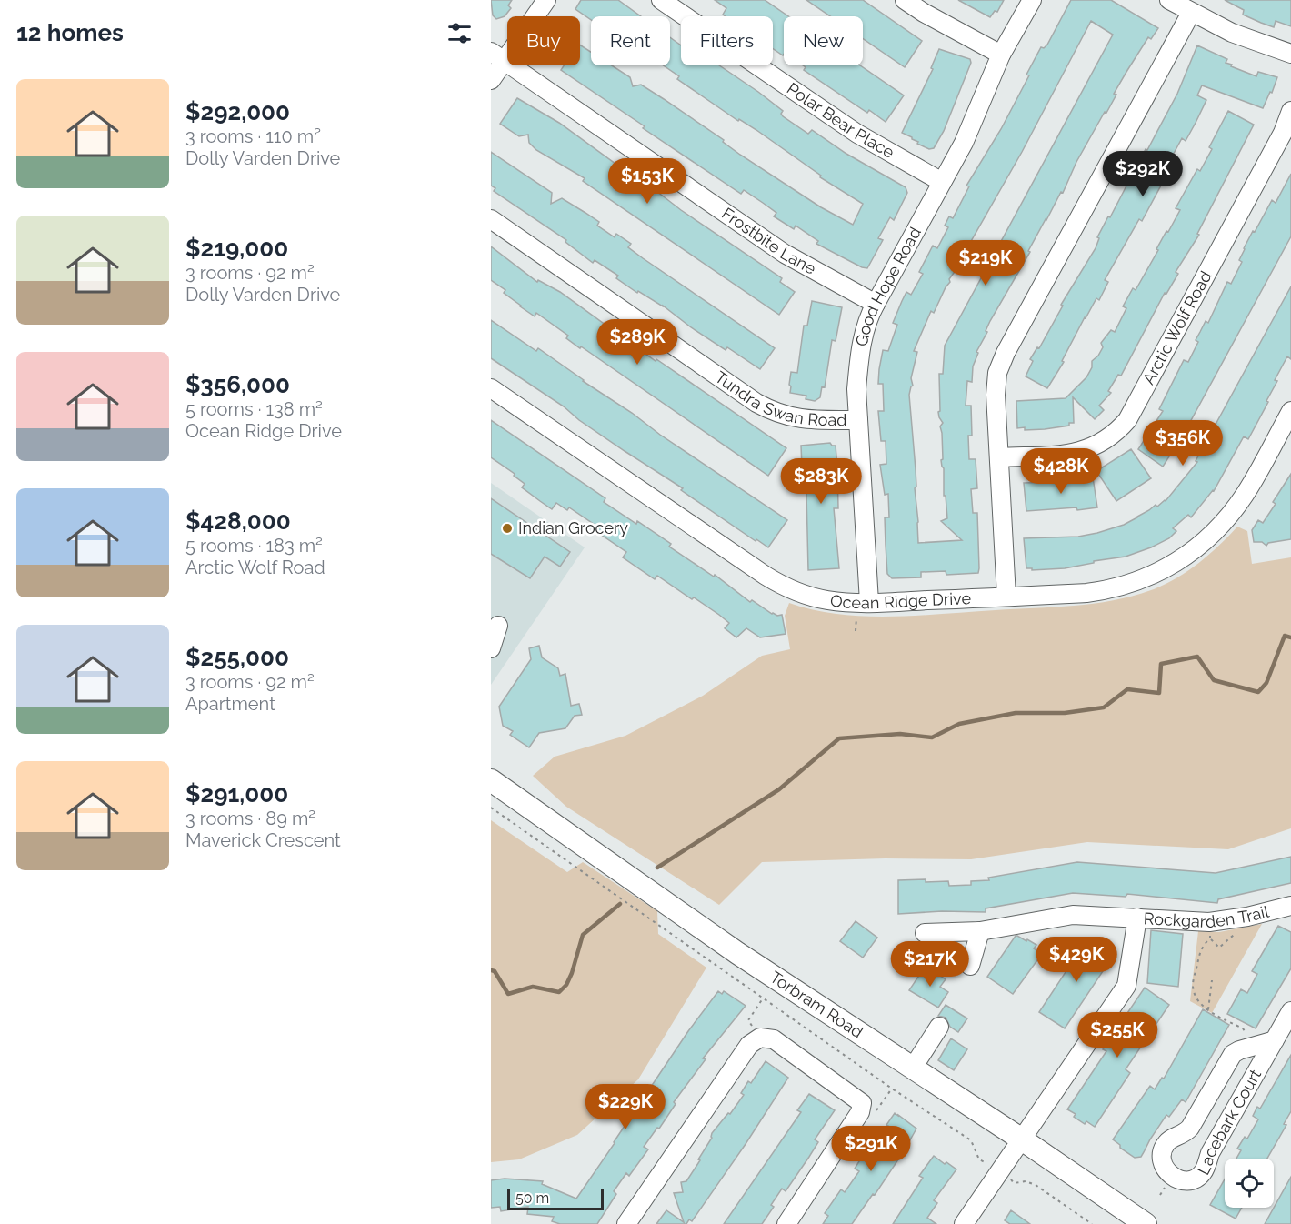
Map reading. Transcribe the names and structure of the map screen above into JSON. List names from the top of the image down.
{
  "streets": {
    "main road": ["Torbram Road"],
    "street": [
      "Polar Bear Place",
      "Frostbite Lane",
      "Good Hope Road",
      "Arctic Wolf Road",
      "Tundra Swan Road",
      "Ocean Ridge Drive",
      "Rockgarden Trail",
      "Lacebark Court"
    ]
  },
  "crossings": [
    ["Polar Bear Place", "Good Hope Road"],
    ["Frostbite Lane", "Good Hope Road"],
    ["Good Hope Road", "Tundra Swan Road"],
    ["Good Hope Road", "Ocean Ridge Drive"]
  ],
  "places": ["Indian Grocery"],
  "scale_bar": "50 m",
  "page": {
    "heading": "12 homes",
    "chip": [
      "Buy",
      "Rent",
      "Filters",
      "New"
    ],
    "list": [
      {
        "name": "$292,000",
        "note": "3 rooms · 110 m² · Dolly Varden Drive"
      },
      {
        "name": "$219,000",
        "note": "3 rooms · 92 m² · Dolly Varden Drive"
      },
      {
        "name": "$356,000",
        "note": "5 rooms · 138 m² · Ocean Ridge Drive"
      },
      {
        "name": "$428,000",
        "note": "5 rooms · 183 m² · Arctic Wolf Road"
      },
      {
        "name": "$255,000",
        "note": "3 rooms · 92 m² · Apartment"
      },
      {
        "name": "$291,000",
        "note": "3 rooms · 89 m² · Maverick Crescent"
      }
    ],
    "price": [
      "$292K",
      "$153K",
      "$219K",
      "$289K",
      "$356K",
      "$428K",
      "$283K",
      "$429K",
      "$217K",
      "$255K",
      "$229K",
      "$291K"
    ],
    "scale": "50 m"
  }
}
